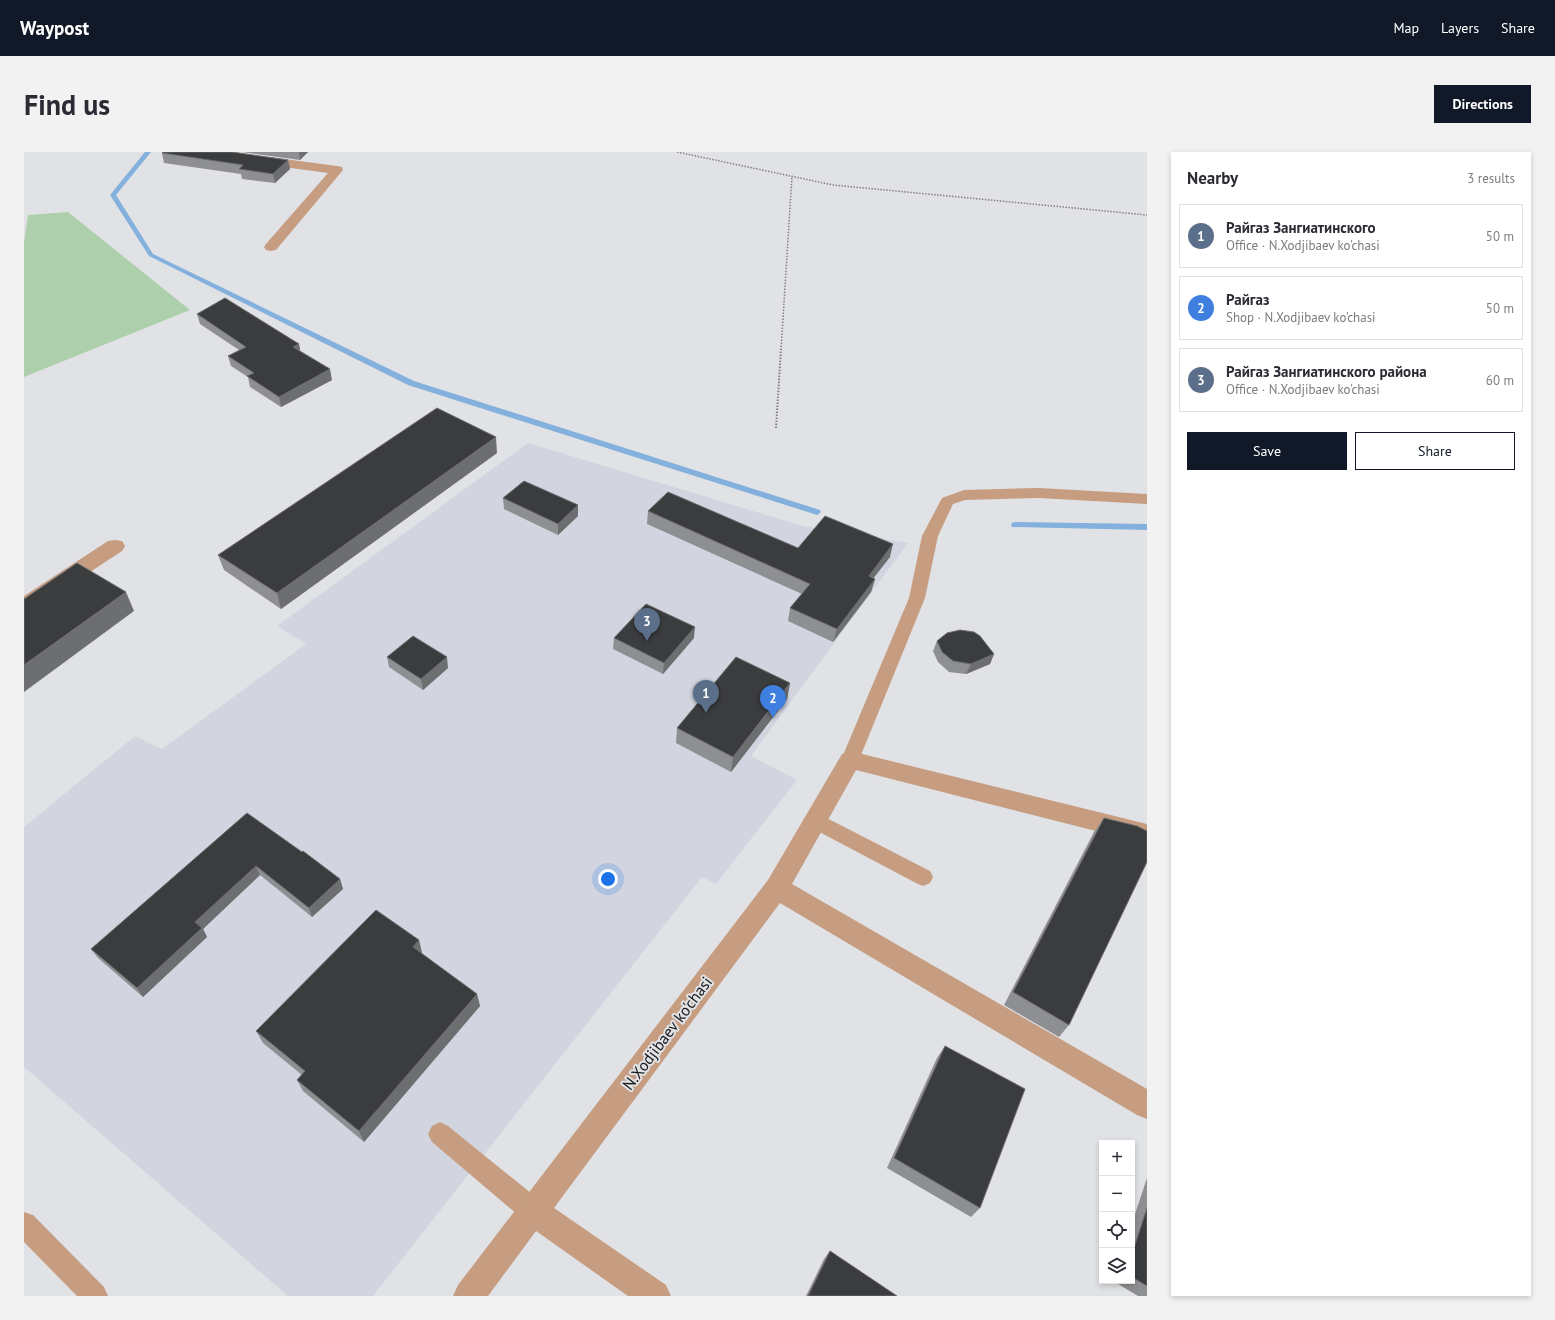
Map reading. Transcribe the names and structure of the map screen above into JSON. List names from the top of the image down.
{
  "streets": {
    "street": ["N.Xodjibaev ko'chasi"]
  },
  "page": {
    "header": "Waypost",
    "nav": ["Map", "Layers", "Share"],
    "buttons": [
      "Directions",
      ["Save", "Share"]
    ],
    "title": "Find us",
    "heading": ["Nearby", "3 results"],
    "list": [
      {
        "mark": "1",
        "name": "Райгаз Зангиатинского",
        "note": "Office · N.Xodjibaev ko'chasi",
        "value": "50 m"
      },
      {
        "mark": "2",
        "name": "Райгаз",
        "note": "Shop · N.Xodjibaev ko'chasi",
        "value": "50 m"
      },
      {
        "mark": "3",
        "name": "Райгаз Зангиатинского района",
        "note": "Office · N.Xodjibaev ko'chasi",
        "value": "60 m"
      }
    ],
    "pins": ["3", "1", "2"],
    "map_buttons": ["+", "−"]
  }
}
